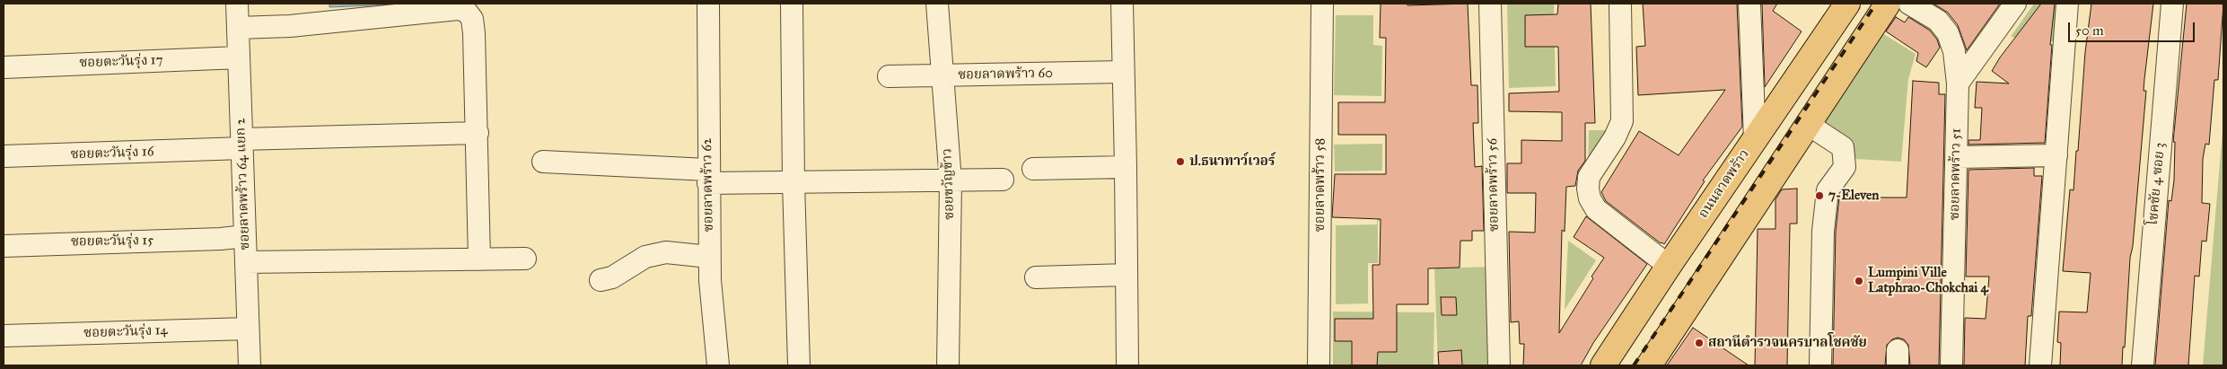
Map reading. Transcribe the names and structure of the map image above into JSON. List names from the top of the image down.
{
  "streets": {
    "main road": ["ถนนลาดพร้าว"],
    "street": [
      "ซอยตะวันรุ่ง 17",
      "ซอยลาดพร้าว 60",
      "ซอยตะวันรุ่ง 16",
      "ซอยลาดพร้าว 51",
      "ซอยลาดพร้าว 64 แยก 2",
      "ซอยขวัญข้าว",
      "โชคชัย 4 ซอย 3",
      "ซอยลาดพร้าว 62",
      "ซอยลาดพร้าว 58",
      "ซอยลาดพร้าว 56",
      "ซอยตะวันรุ่ง 15",
      "ซอยตะวันรุ่ง 14"
    ]
  },
  "crossings": [
    ["ซอยตะวันรุ่ง 17", "ซอยลาดพร้าว 64 แยก 2"],
    ["ซอยลาดพร้าว 60", "ซอยขวัญข้าว"],
    ["ซอยตะวันรุ่ง 16", "ซอยลาดพร้าว 64 แยก 2"],
    ["ซอยลาดพร้าว 64 แยก 2", "ซอยตะวันรุ่ง 15"],
    ["ซอยลาดพร้าว 64 แยก 2", "ซอยตะวันรุ่ง 14"]
  ],
  "places": [
    "ป.ธนาทาว์เวอร์",
    "7-Eleven",
    "Lumpini Ville Latphrao-Chokchai 4",
    "สถานีตำรวจนครบาลโชคชัย"
  ],
  "scale_bar": "50 m"
}
